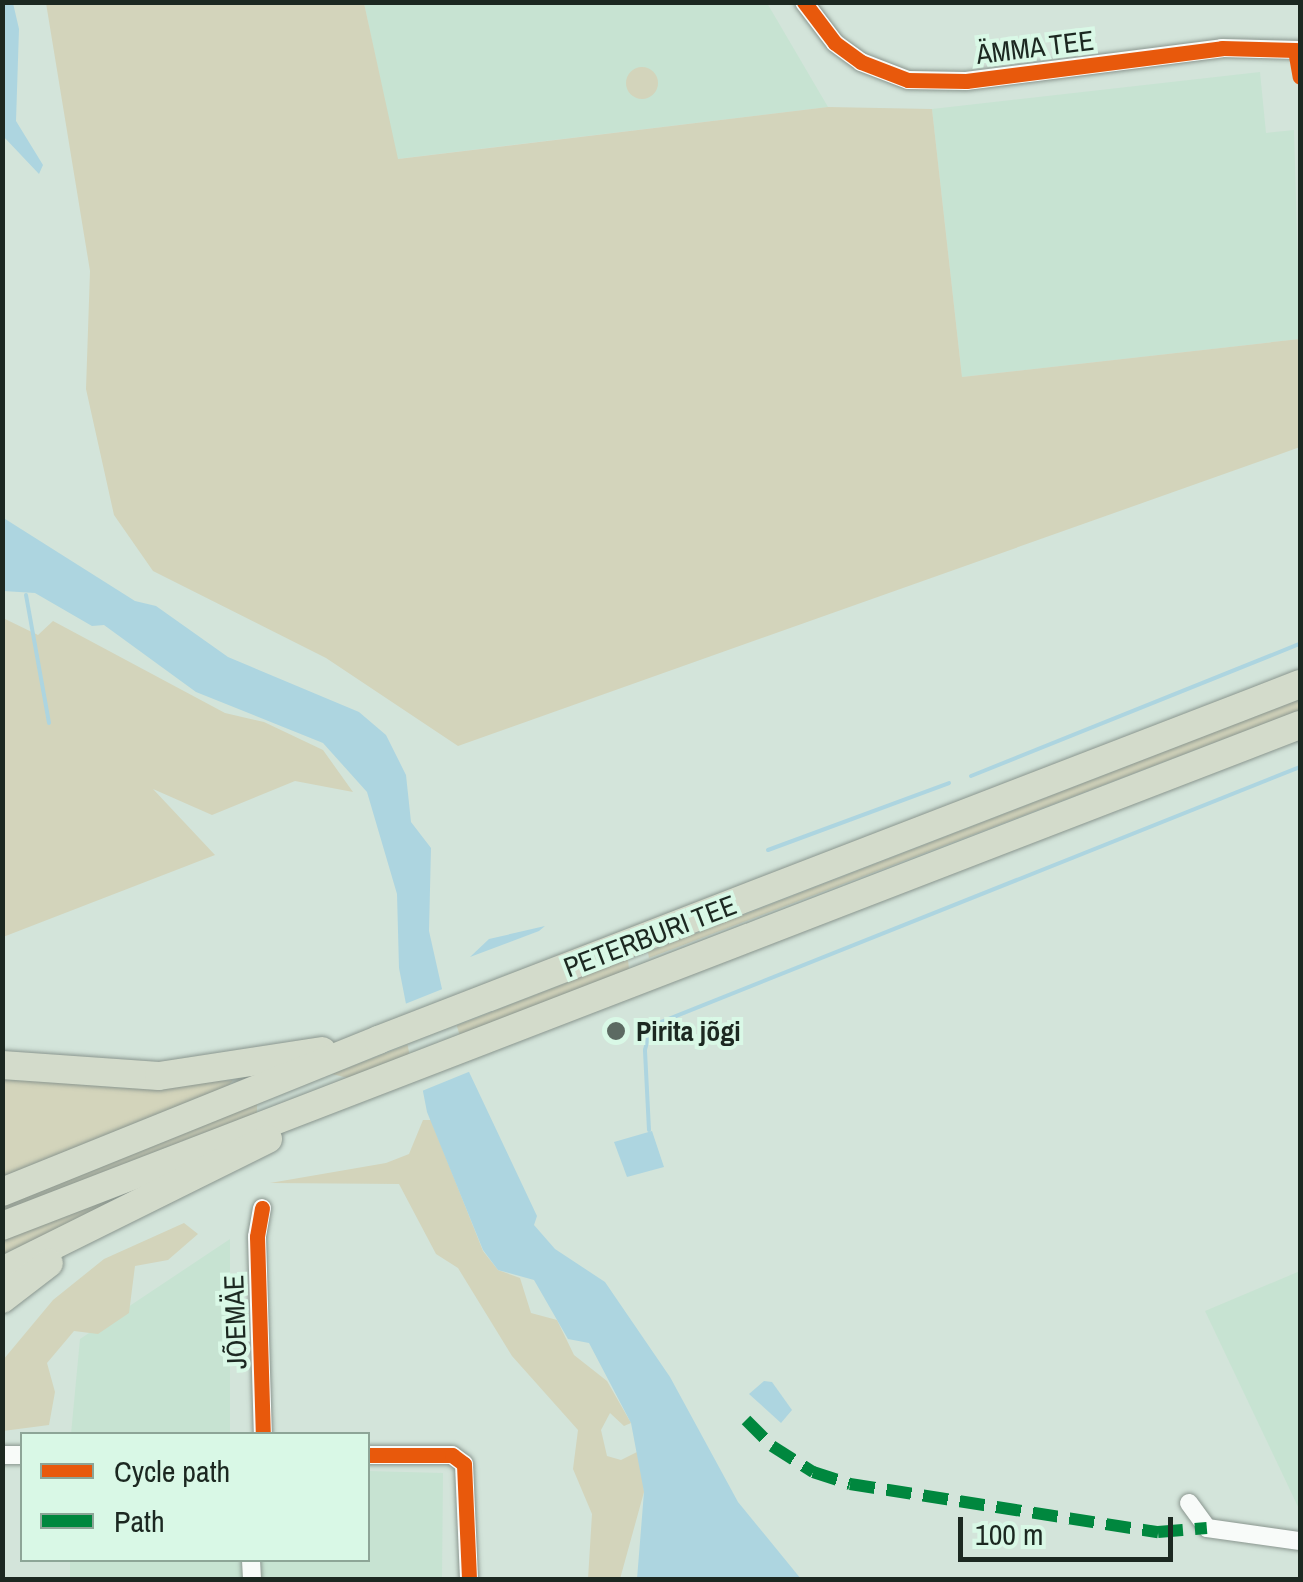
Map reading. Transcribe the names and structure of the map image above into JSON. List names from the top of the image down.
{
  "streets": {
    "highway": ["PETERBURI TEE"],
    "street": ["ÄMMA TEE", "JÕEMÄE"]
  },
  "places": ["Pirita jõgi"],
  "legend": ["Cycle path", "Path"],
  "scale_bar": "100 m"
}
